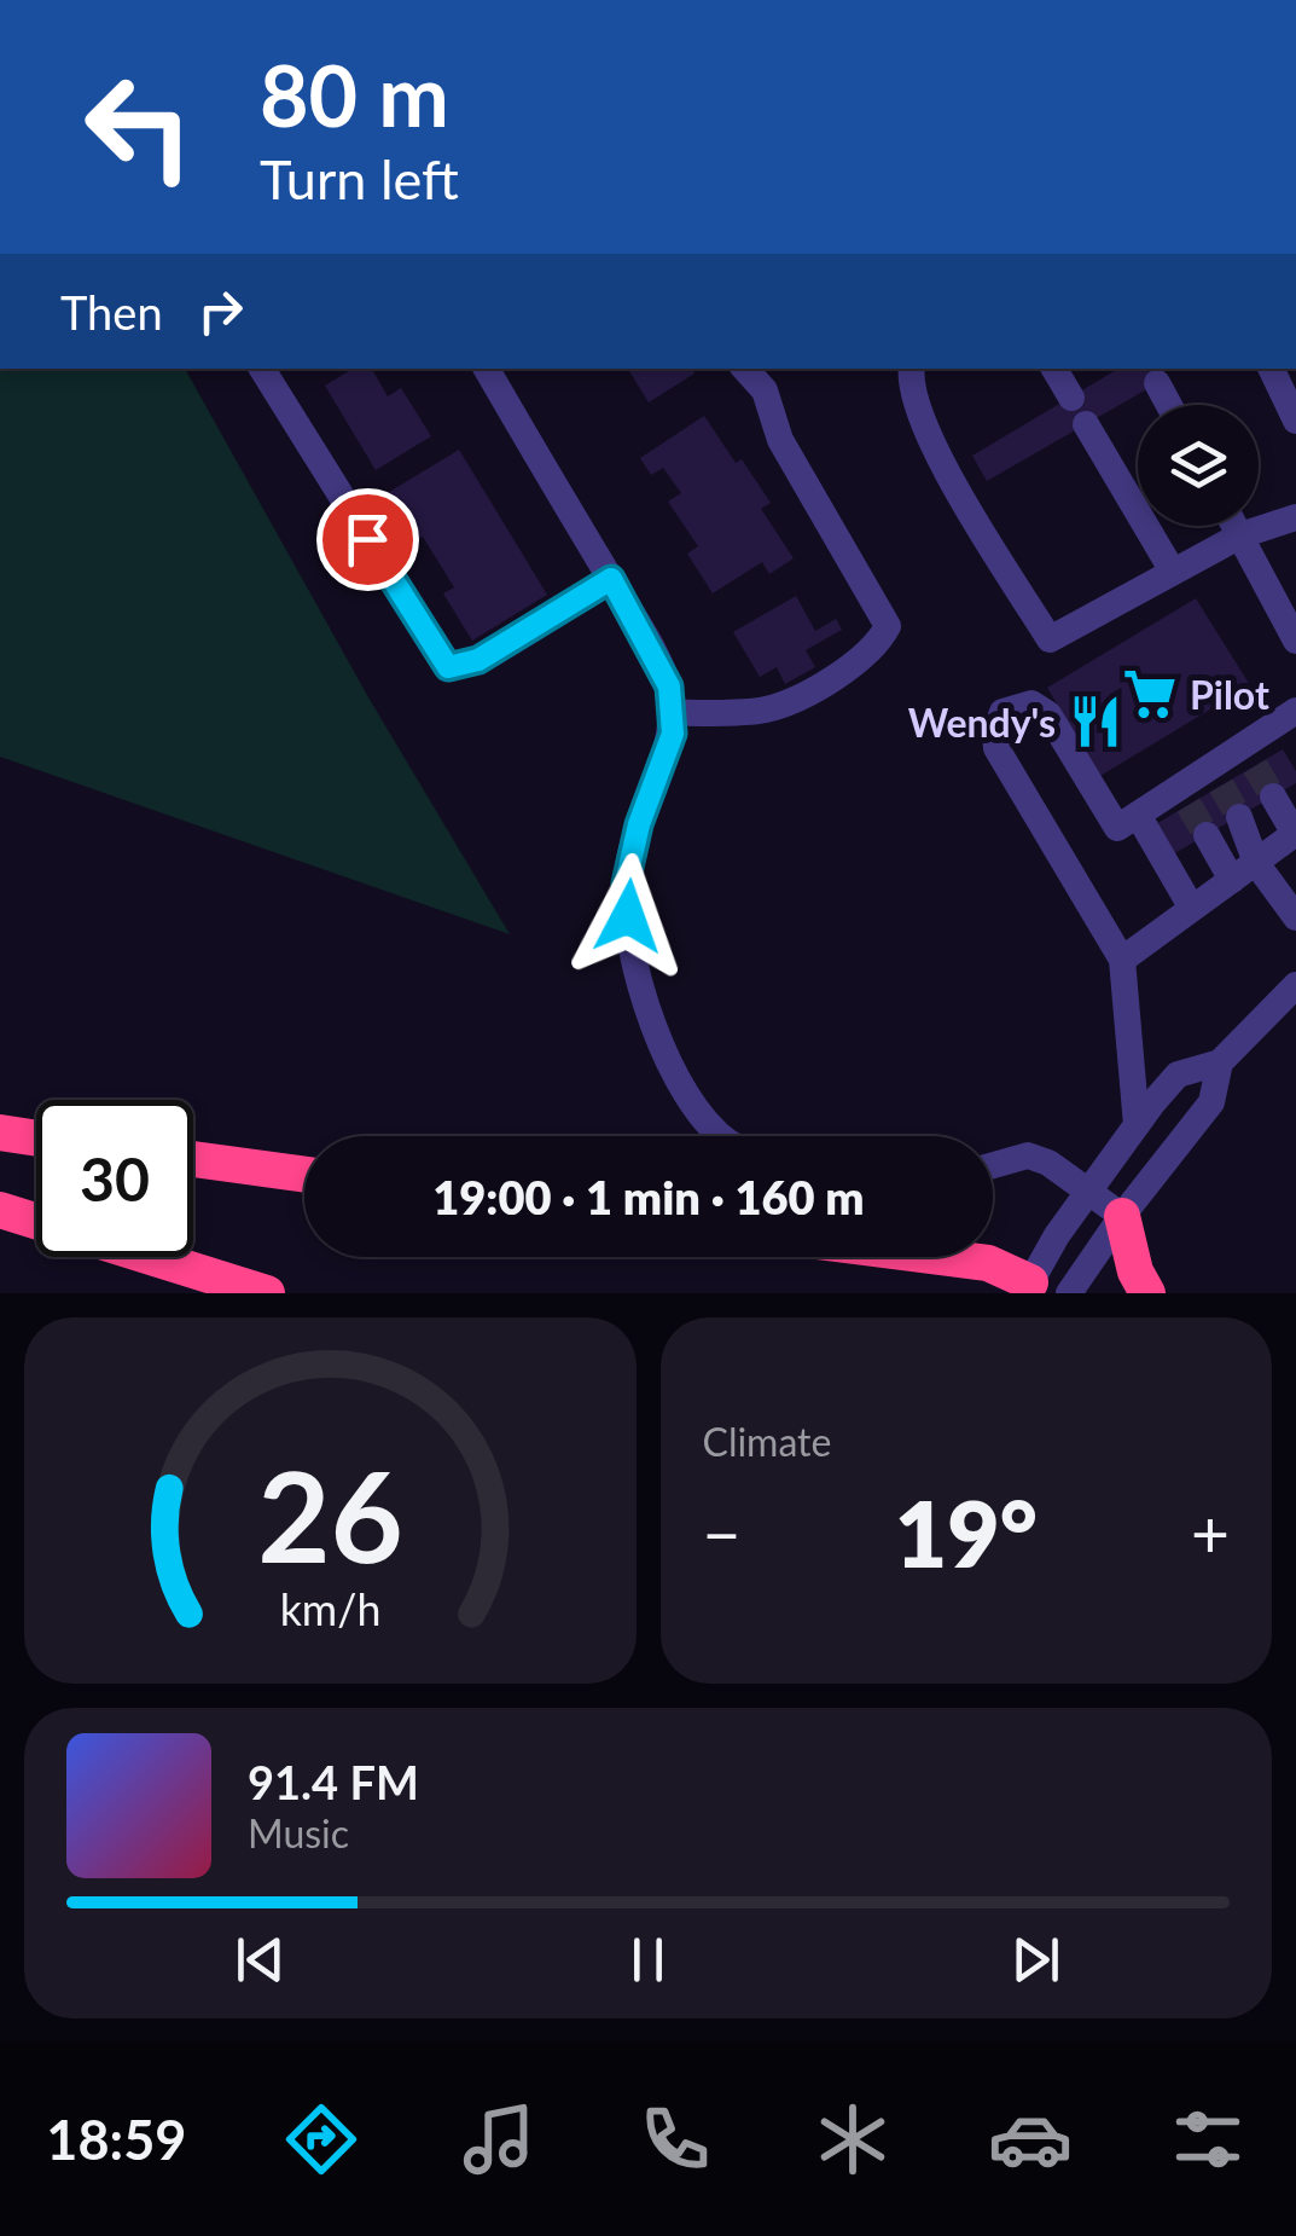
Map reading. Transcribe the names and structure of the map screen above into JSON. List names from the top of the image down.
{
  "places": {
    "supermarket": ["Pilot"],
    "restaurant": ["Wendy's"]
  },
  "page": {
    "turn": ["80 m", "Turn left"],
    "then": "Then",
    "limit": "30",
    "trip": "19:00 · 1 min · 160 m",
    "tile": "Climate",
    "heat": ["−", "19°", "+"],
    "song": ["91.4 FM", "Music"],
    "tabs": "18:59",
    "gauge": ["26", "km/h"]
  }
}
